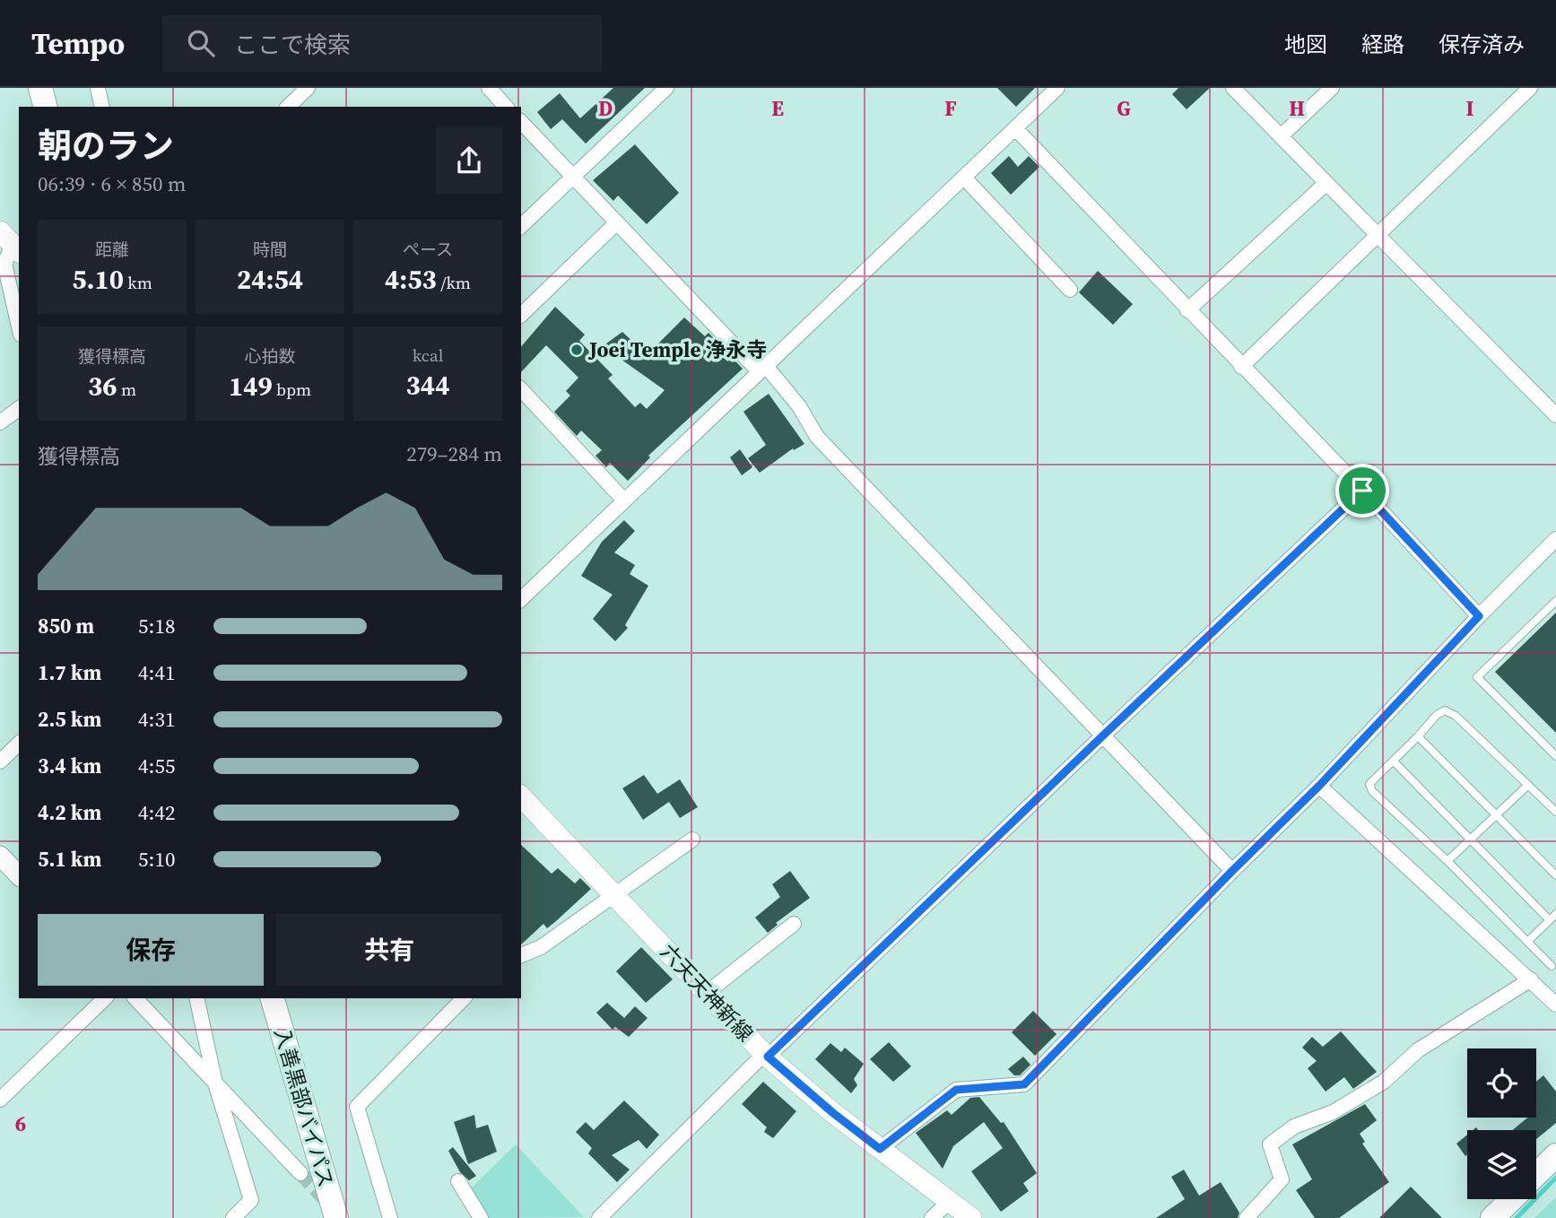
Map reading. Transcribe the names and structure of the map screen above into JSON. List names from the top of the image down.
{
  "streets": {
    "main road": ["六天天神新線", "入善黒部バイパス"]
  },
  "places": ["Joei Temple 浄永寺"],
  "page": {
    "header": "Tempo",
    "search": "ここで検索",
    "nav": ["地図", "経路", "保存済み"],
    "heading": ["朝のラン", "06:39 · 6 × 850 m"],
    "stats": [
      ["距離", "5.10 km"],
      ["時間", "24:54"],
      ["ペース", "4:53 /km"],
      ["獲得標高", "36 m"],
      ["心拍数", "149 bpm"],
      ["kcal", "344"]
    ],
    "chart": ["獲得標高", "279–284 m"],
    "list": [
      {
        "name": "850 m",
        "note": "5:18"
      },
      {
        "name": "1.7 km",
        "note": "4:41"
      },
      {
        "name": "2.5 km",
        "note": "4:31"
      },
      {
        "name": "3.4 km",
        "note": "4:55"
      },
      {
        "name": "4.2 km",
        "note": "4:42"
      },
      {
        "name": "5.1 km",
        "note": "5:10"
      }
    ],
    "buttons": ["保存", "共有"]
  },
  "grid": {
    "columns": [
      "D",
      "E",
      "F",
      "G",
      "H",
      "I"
    ],
    "rows": ["6"]
  }
}
